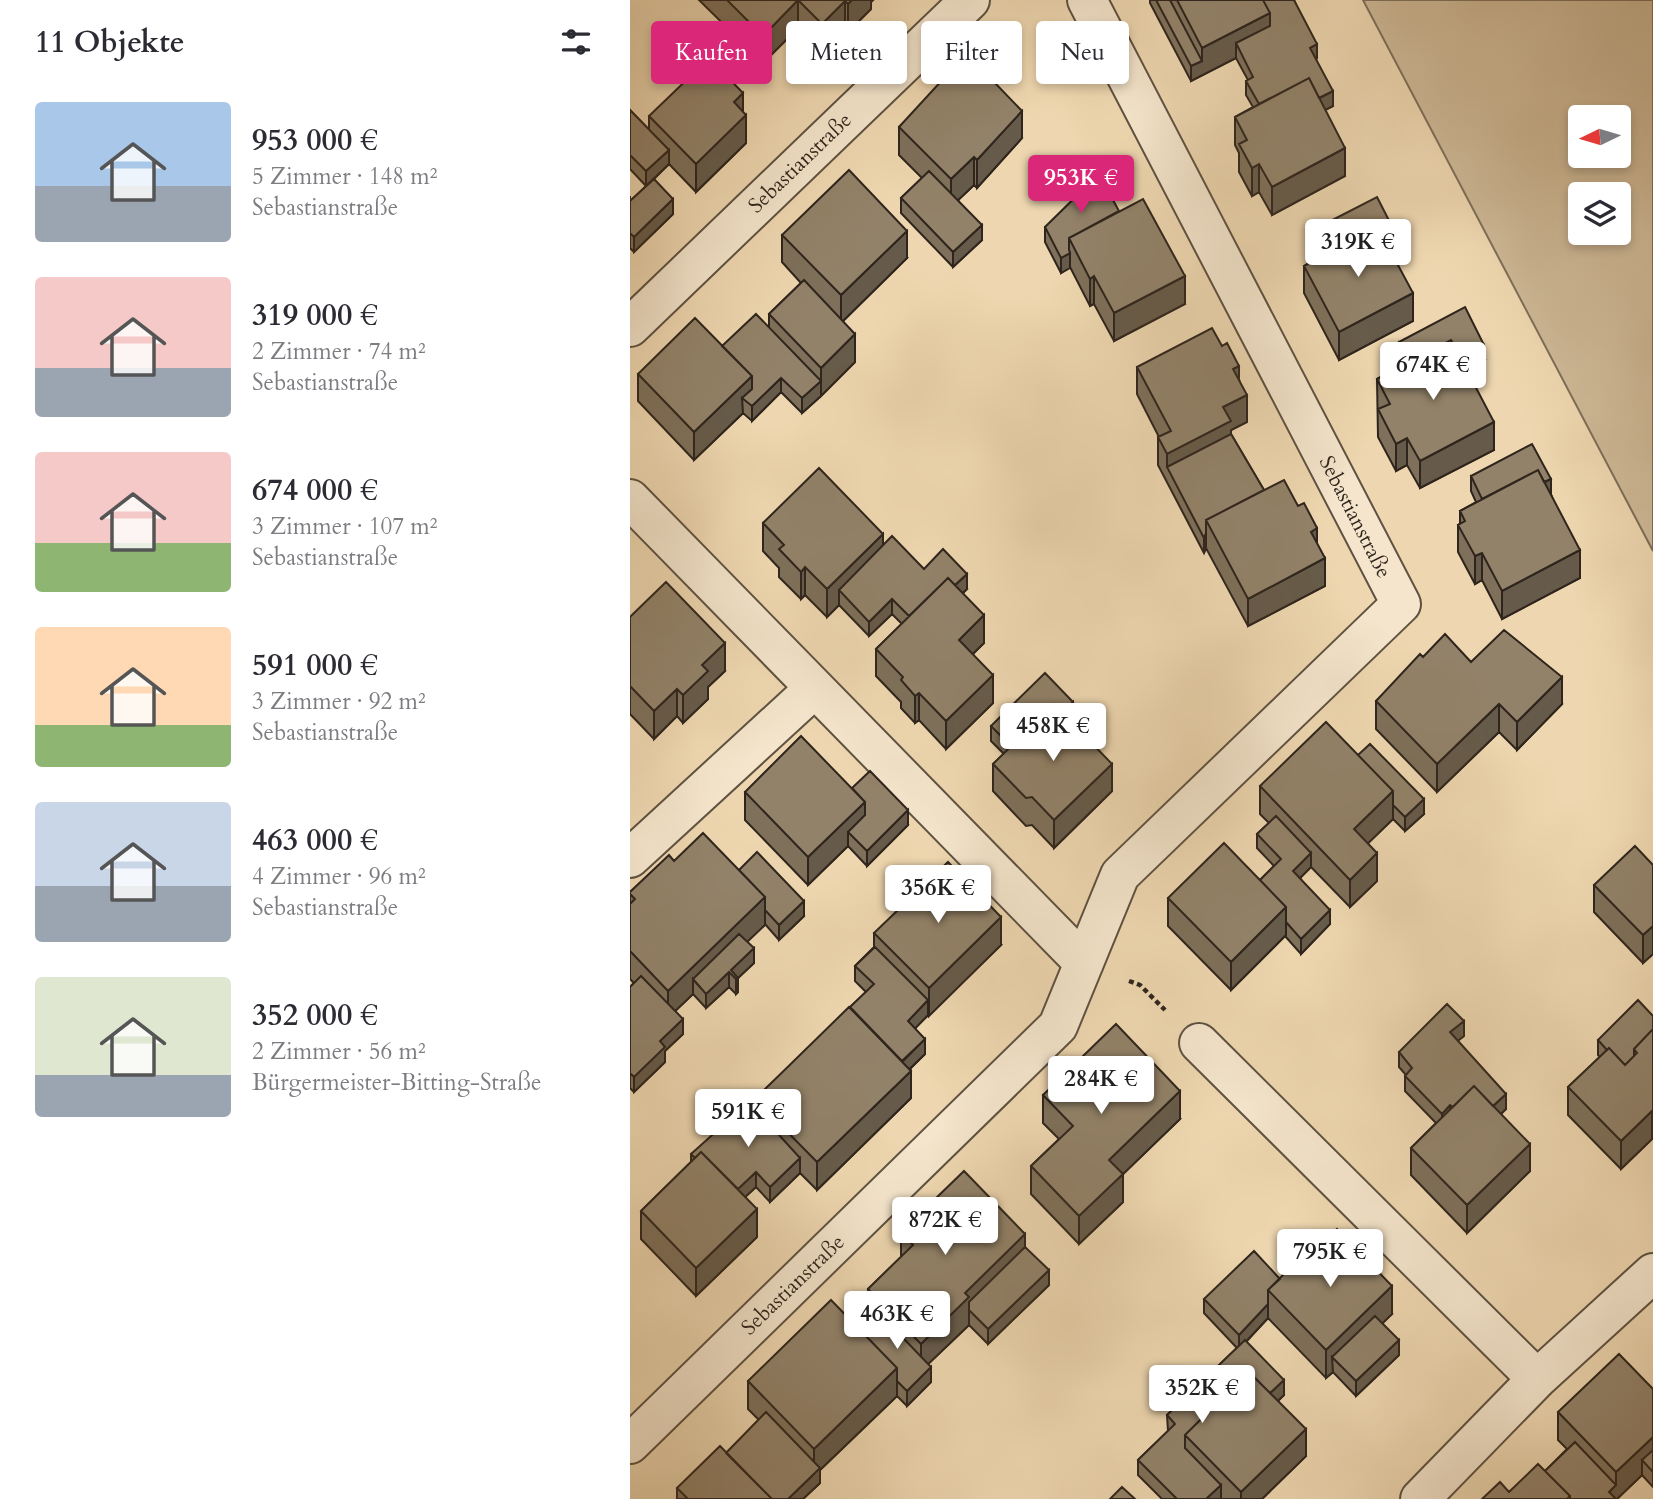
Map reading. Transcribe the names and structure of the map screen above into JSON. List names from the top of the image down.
{
  "streets": {
    "street": ["Sebastianstraße"]
  },
  "north": "left",
  "page": {
    "heading": "11 Objekte",
    "chip": [
      "Kaufen",
      "Mieten",
      "Filter",
      "Neu"
    ],
    "list": [
      {
        "name": "953 000 €",
        "note": "5 Zimmer · 148 m² · Sebastianstraße"
      },
      {
        "name": "319 000 €",
        "note": "2 Zimmer · 74 m² · Sebastianstraße"
      },
      {
        "name": "674 000 €",
        "note": "3 Zimmer · 107 m² · Sebastianstraße"
      },
      {
        "name": "591 000 €",
        "note": "3 Zimmer · 92 m² · Sebastianstraße"
      },
      {
        "name": "463 000 €",
        "note": "4 Zimmer · 96 m² · Sebastianstraße"
      },
      {
        "name": "352 000 €",
        "note": "2 Zimmer · 56 m² · Bürgermeister-Bitting-Straße"
      }
    ],
    "price": [
      "953K €",
      "319K €",
      "674K €",
      "458K €",
      "356K €",
      "284K €",
      "591K €",
      "872K €",
      "795K €",
      "463K €",
      "352K €"
    ]
  }
}
